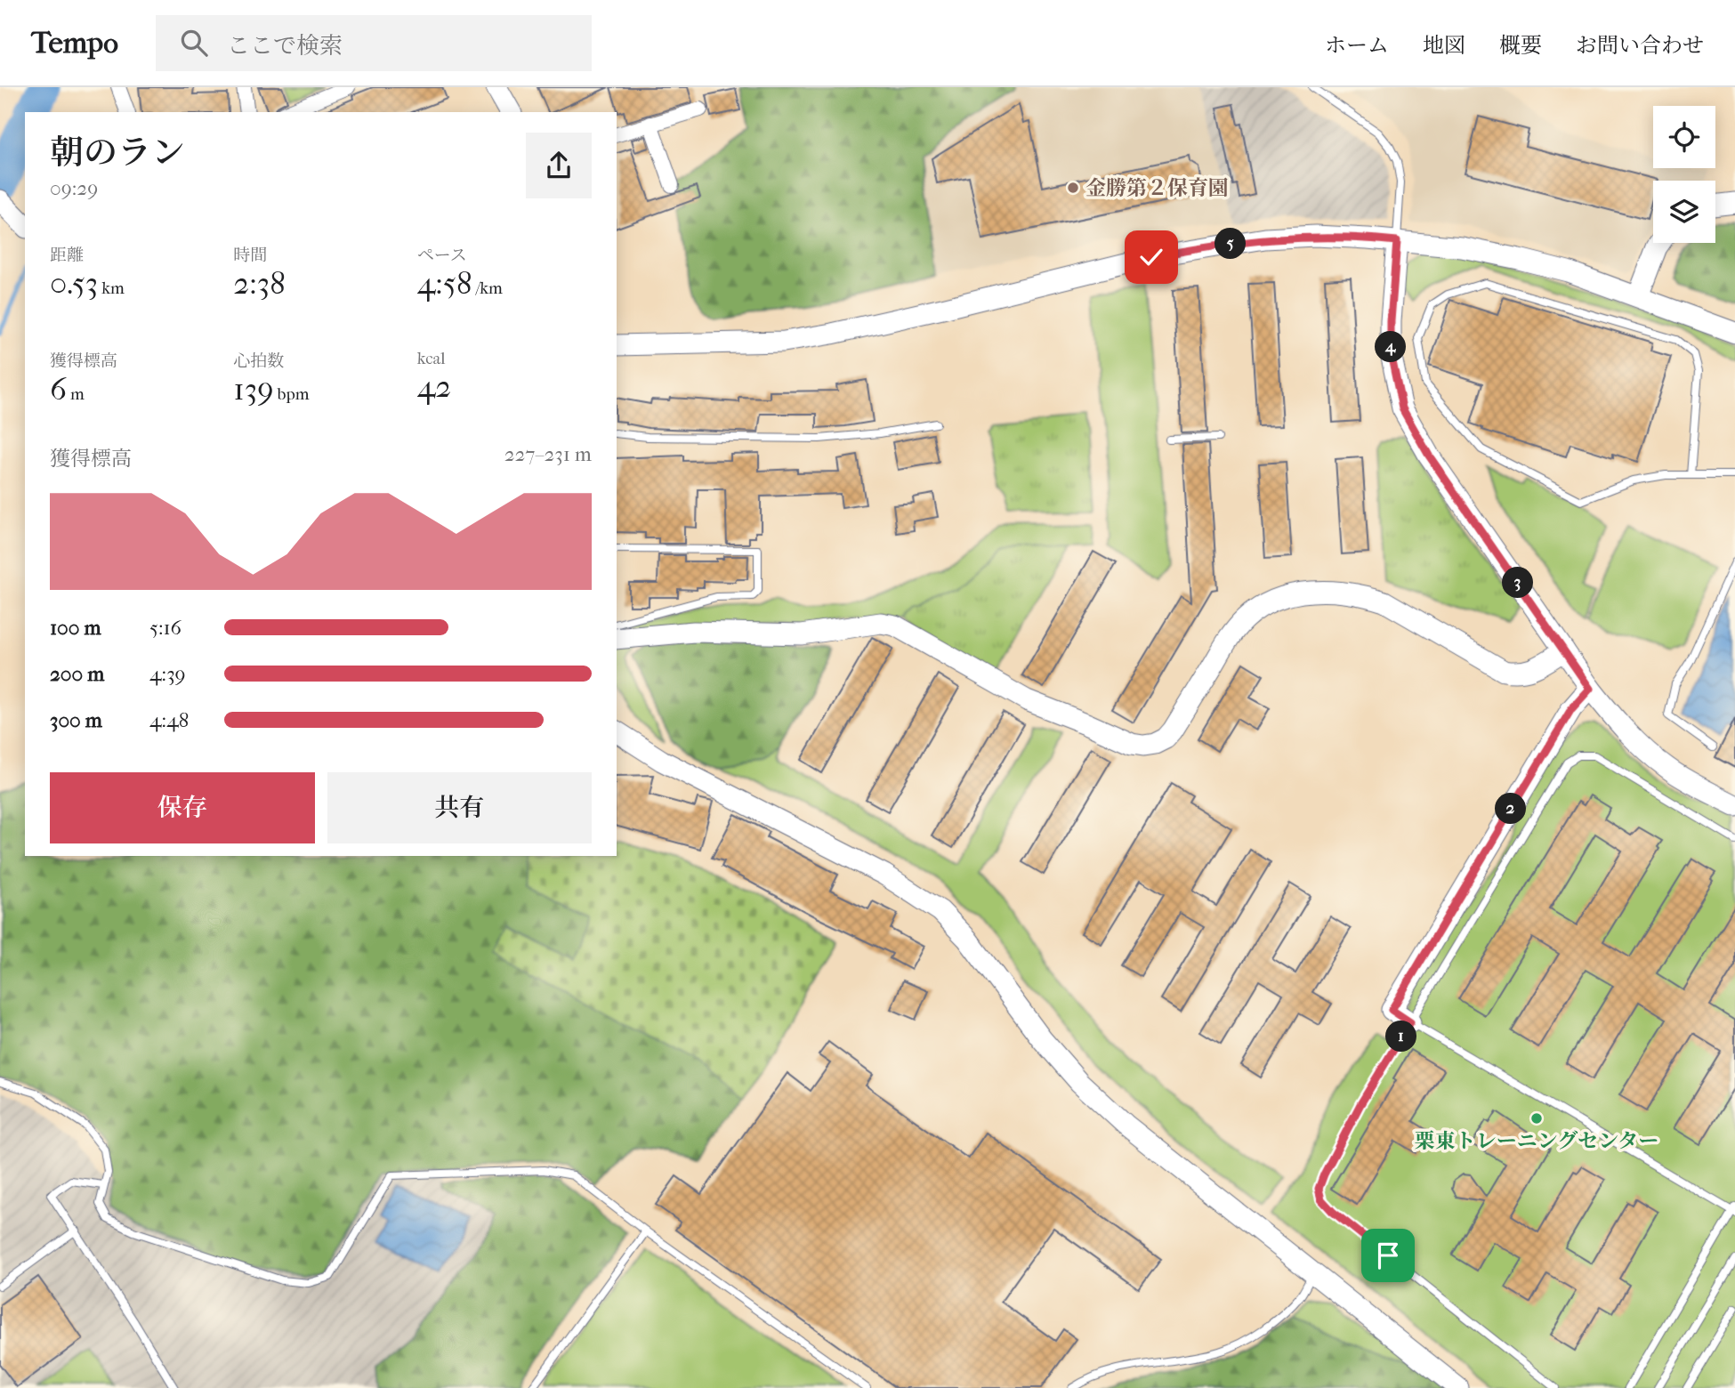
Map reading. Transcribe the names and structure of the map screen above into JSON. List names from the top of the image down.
{
  "places": ["金勝第２保育園", "栗東トレーニングセンター"],
  "page": {
    "header": "Tempo",
    "search": "ここで検索",
    "nav": [
      "ホーム",
      "地図",
      "概要",
      "お問い合わせ"
    ],
    "heading": ["朝のラン", "09:29"],
    "stats": [
      ["距離", "0.53 km"],
      ["時間", "2:38"],
      ["ペース", "4:58 /km"],
      ["獲得標高", "6 m"],
      ["心拍数", "139 bpm"],
      ["kcal", "42"]
    ],
    "pins": [
      "5",
      "4",
      "3",
      "2",
      "1"
    ],
    "chart": ["獲得標高", "227–231 m"],
    "list": [
      {
        "name": "100 m",
        "note": "5:16"
      },
      {
        "name": "200 m",
        "note": "4:39"
      },
      {
        "name": "300 m",
        "note": "4:48"
      }
    ],
    "buttons": ["保存", "共有"]
  }
}
